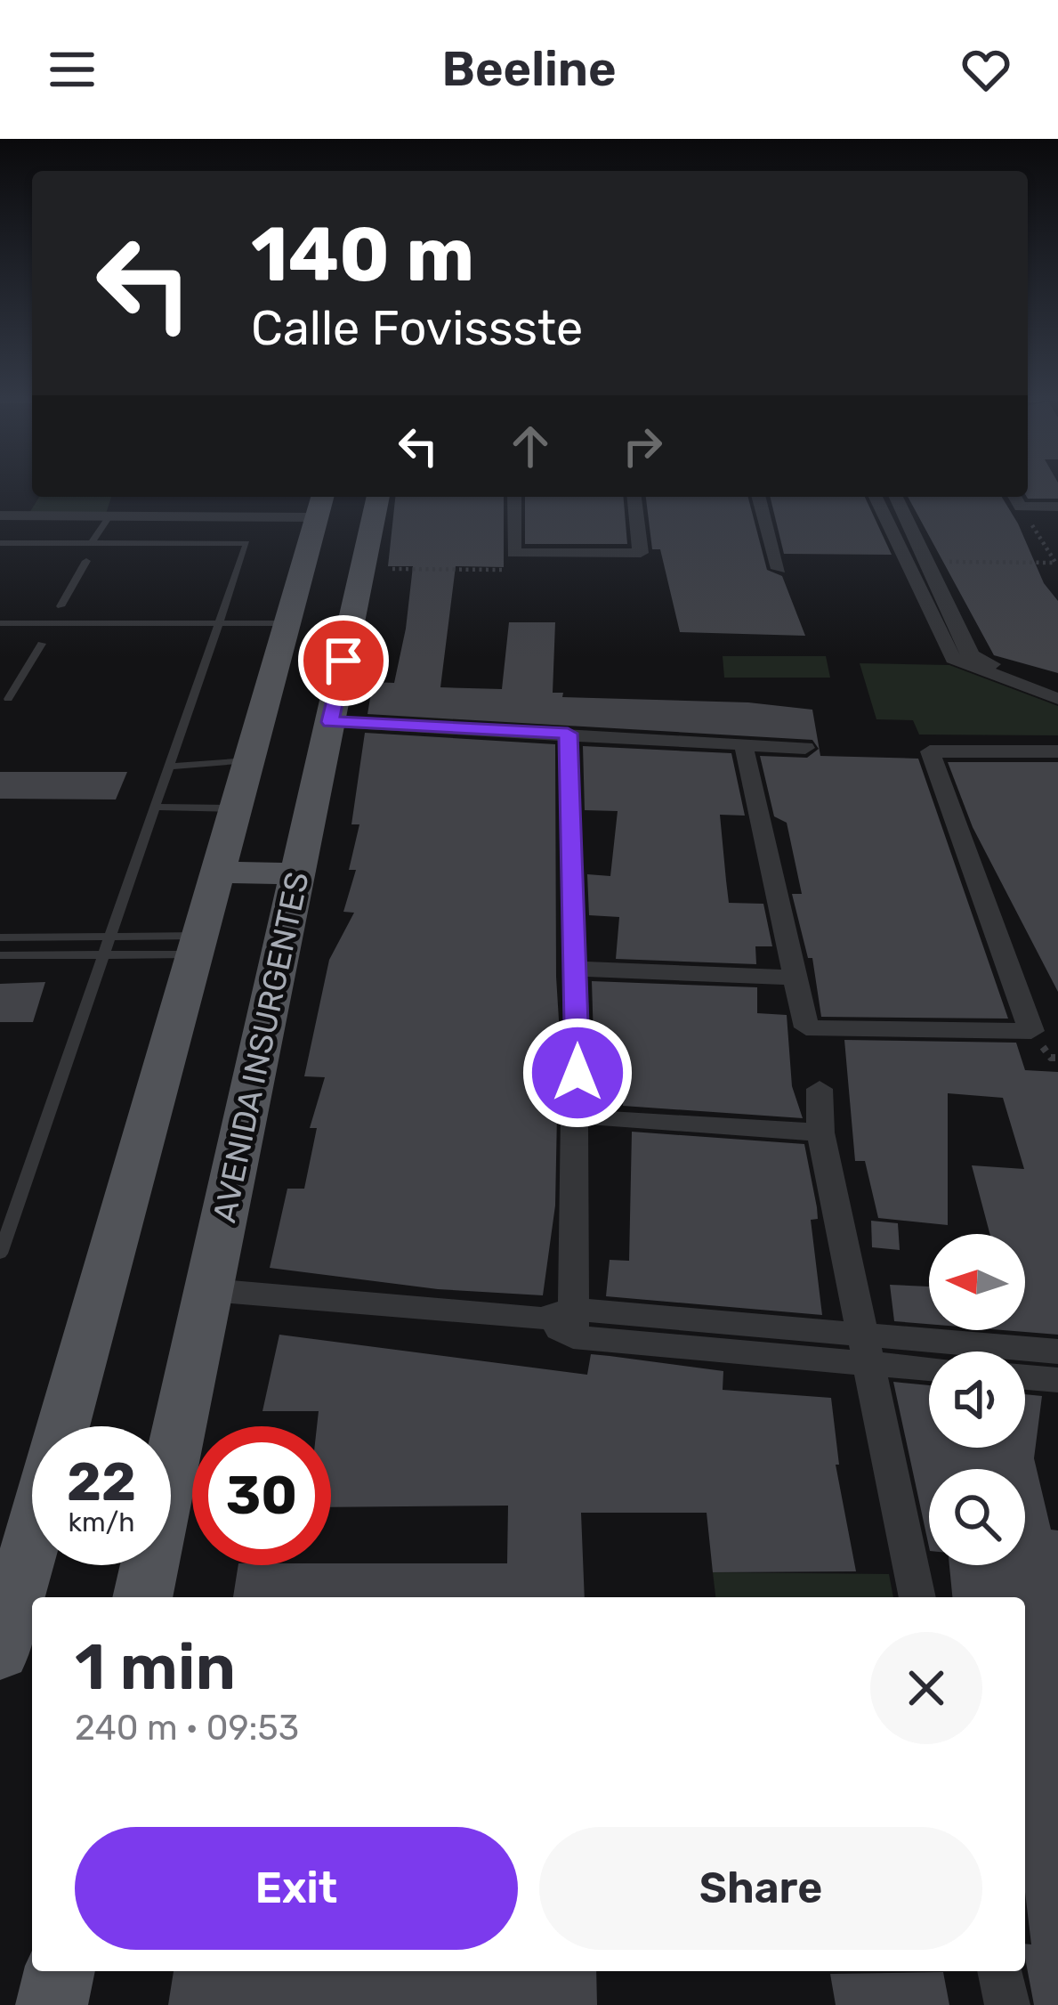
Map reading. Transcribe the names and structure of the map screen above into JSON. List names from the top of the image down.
{
  "streets": {
    "main road": ["AVENIDA INSURGENTES"]
  },
  "north": "left",
  "page": {
    "header": "Beeline",
    "turn": ["140 m", "Calle Fovissste"],
    "speed": "22 km/h",
    "limit": "30",
    "heading": ["1 min", "240 m · 09:53"],
    "buttons": ["Exit", "Share"]
  }
}
